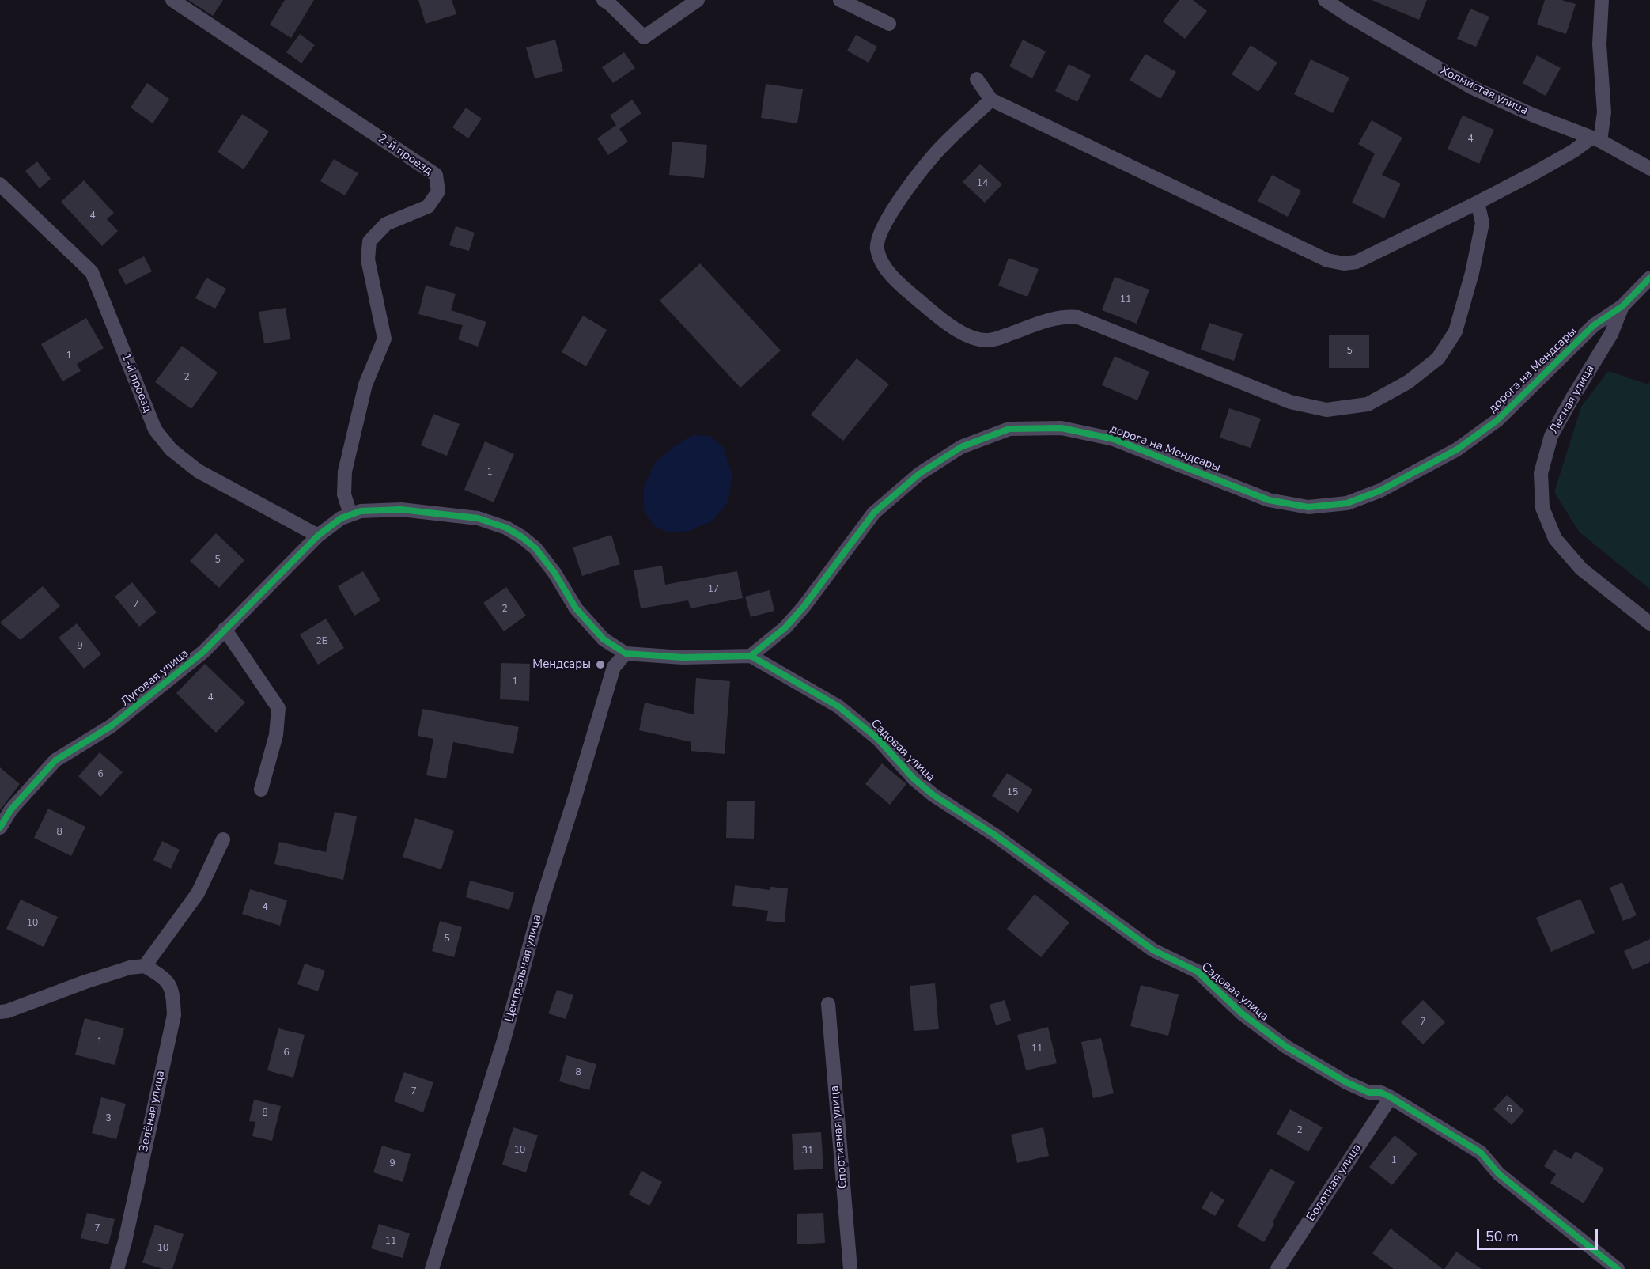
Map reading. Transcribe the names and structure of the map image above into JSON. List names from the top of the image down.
{
  "streets": {
    "street": [
      "Холмистая улица",
      "2-й проезд",
      "дорога на Мендсары",
      "1-й проезд",
      "Лесная улица",
      "Луговая улица",
      "Садовая улица",
      "Центральная улица",
      "Зелёная улица",
      "Спортивная улица",
      "Болотная улица"
    ]
  },
  "crossings": [
    ["2-й проезд", "Луговая улица"],
    ["дорога на Мендсары", "Лесная улица"],
    ["дорога на Мендсары", "Садовая улица"],
    ["1-й проезд", "Луговая улица"],
    ["Садовая улица", "Болотная улица"]
  ],
  "places": ["Мендсары"],
  "house_numbers": [
    "4",
    "14",
    "4",
    "11",
    "5",
    "1",
    "2",
    "1",
    "5",
    "17",
    "7",
    "2",
    "2Б",
    "9",
    "1",
    "4",
    "6",
    "15",
    "8",
    "4",
    "10",
    "5",
    "7",
    "1",
    "11",
    "6",
    "8",
    "7",
    "6",
    "8",
    "3",
    "2",
    "10",
    "31",
    "1",
    "9",
    "7",
    "11",
    "10"
  ],
  "scale_bar": "50 m"
}
